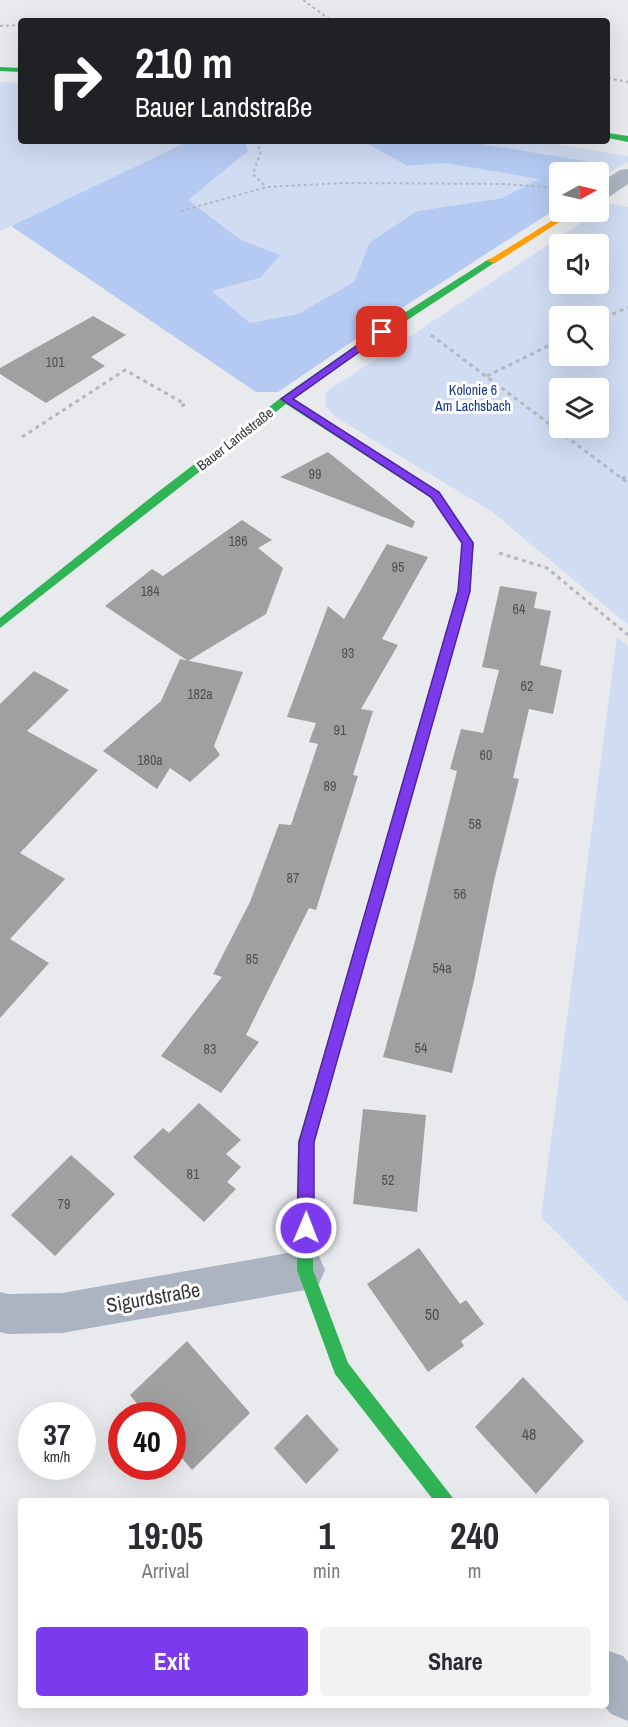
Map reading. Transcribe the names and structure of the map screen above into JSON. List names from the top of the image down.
{
  "streets": {
    "main road": ["Bauer Landstraße"],
    "street": ["Sigurdstraße"]
  },
  "parks": ["Kolonie 6 Am Lachsbach"],
  "house_numbers": [
    "101",
    "99",
    "186",
    "95",
    "184",
    "64",
    "93",
    "62",
    "182a",
    "91",
    "60",
    "180a",
    "89",
    "58",
    "87",
    "56",
    "85",
    "54a",
    "54",
    "83",
    "81",
    "52",
    "79",
    "50",
    "48"
  ],
  "north": "right",
  "page": {
    "turn": ["210 m", "Bauer Landstraße"],
    "speed": "37 km/h",
    "limit": "40",
    "eta": [
      "19:05",
      "Arrival",
      "1",
      "min",
      "240",
      "m"
    ],
    "buttons": ["Exit", "Share"]
  }
}
